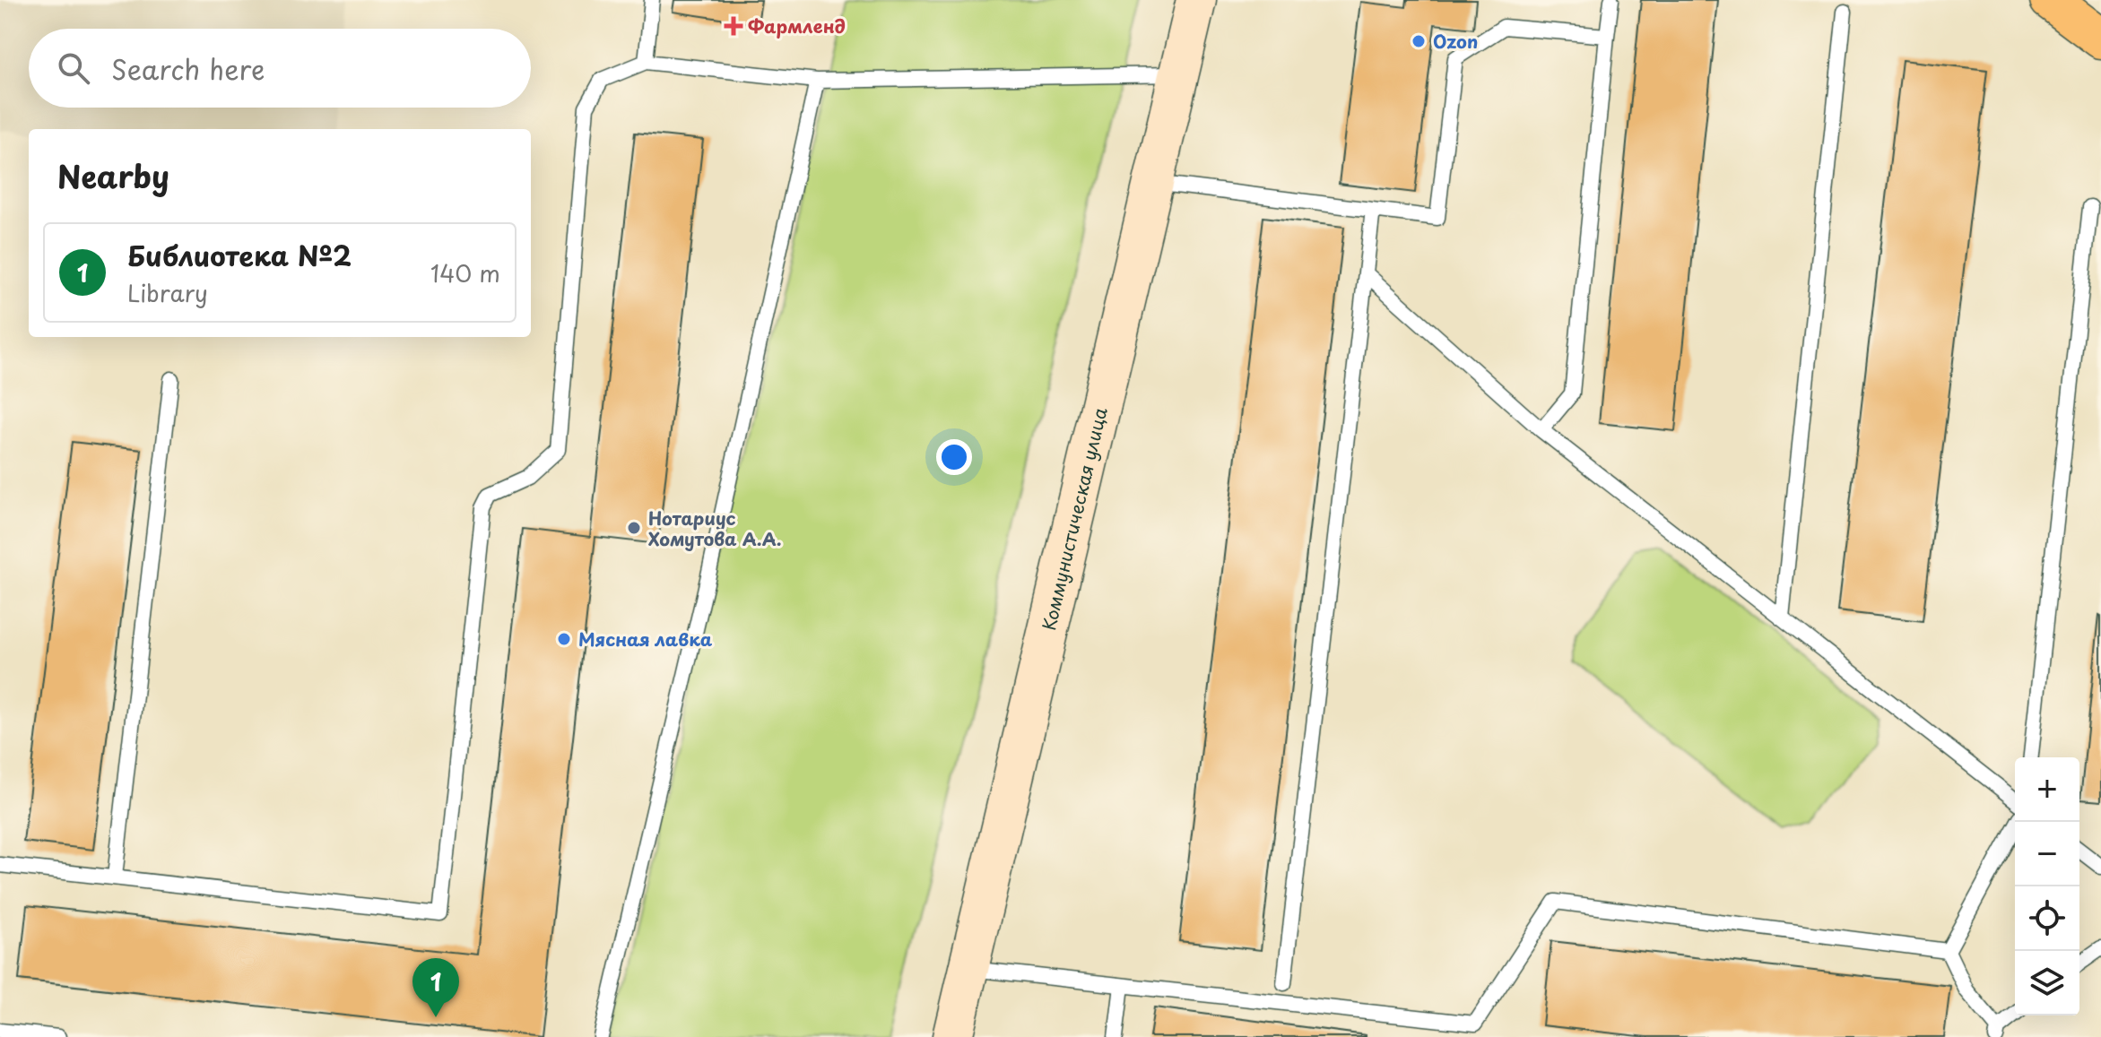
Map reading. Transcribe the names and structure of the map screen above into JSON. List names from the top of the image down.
{
  "streets": {
    "main road": ["Коммунистическая улица"]
  },
  "places": {
    "health": ["Фармленд"],
    "other": ["Ozon", "Нотариус Хомутова А.А.", "Мясная лавка"]
  },
  "page": {
    "search": "Search here",
    "heading": "Nearby",
    "list": [
      {
        "mark": "1",
        "name": "Библиотека №2",
        "note": "Library",
        "value": "140 m"
      }
    ],
    "map_buttons": ["+", "−"],
    "pins": "1"
  }
}
